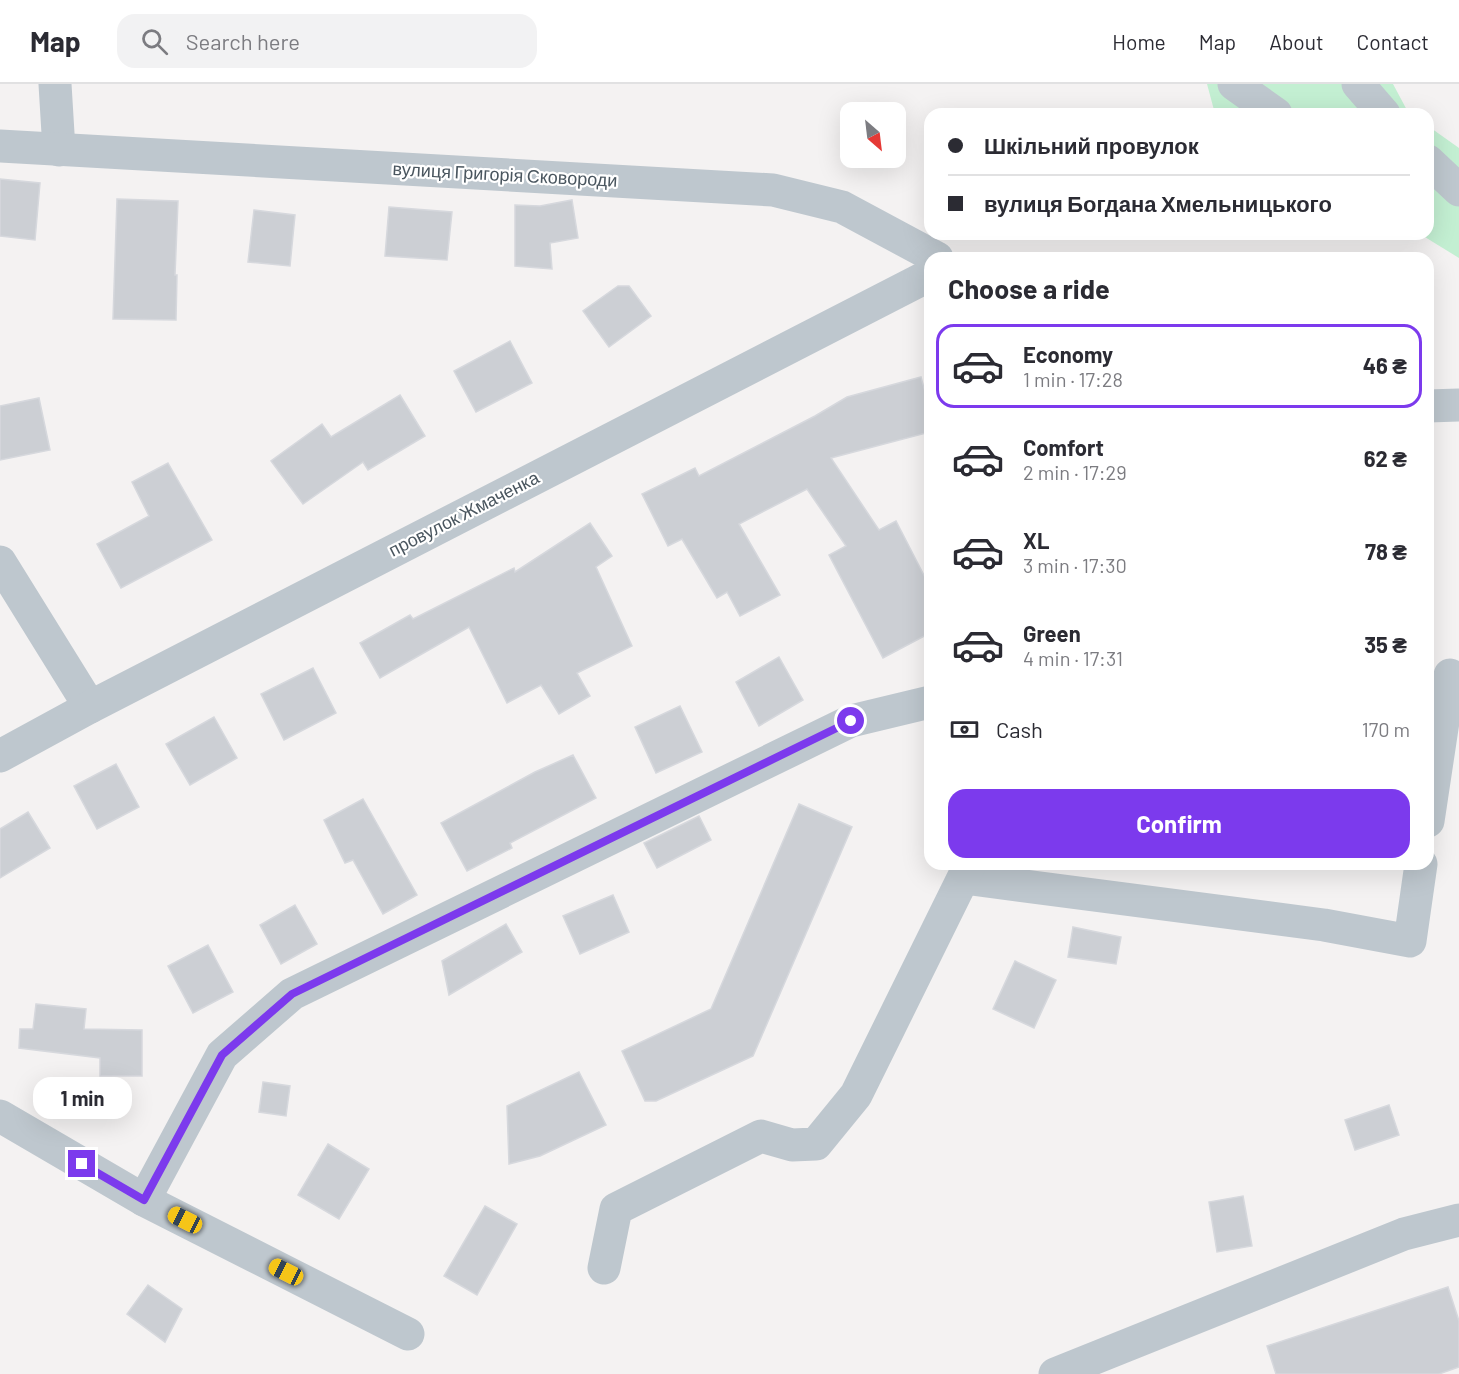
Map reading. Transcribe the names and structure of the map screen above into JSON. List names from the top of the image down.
{
  "streets": {
    "street": ["вулиця Григорія Сковороди", "провулок Жмаченка"]
  },
  "north": "bottom right",
  "page": {
    "header": "Map",
    "search": "Search here",
    "nav": [
      "Home",
      "Map",
      "About",
      "Contact"
    ],
    "banner": ["Шкільний провулок", "вулиця Богдана Хмельницького"],
    "heading": "Choose a ride",
    "list": [
      {
        "name": "Economy",
        "note": "1 min · 17:28",
        "value": "46 ₴"
      },
      {
        "name": "Comfort",
        "note": "2 min · 17:29",
        "value": "62 ₴"
      },
      {
        "name": "XL",
        "note": "3 min · 17:30",
        "value": "78 ₴"
      },
      {
        "name": "Green",
        "note": "4 min · 17:31",
        "value": "35 ₴"
      }
    ],
    "pay": ["Cash", "170 m"],
    "buttons": "Confirm",
    "bubble": "1 min"
  }
}
